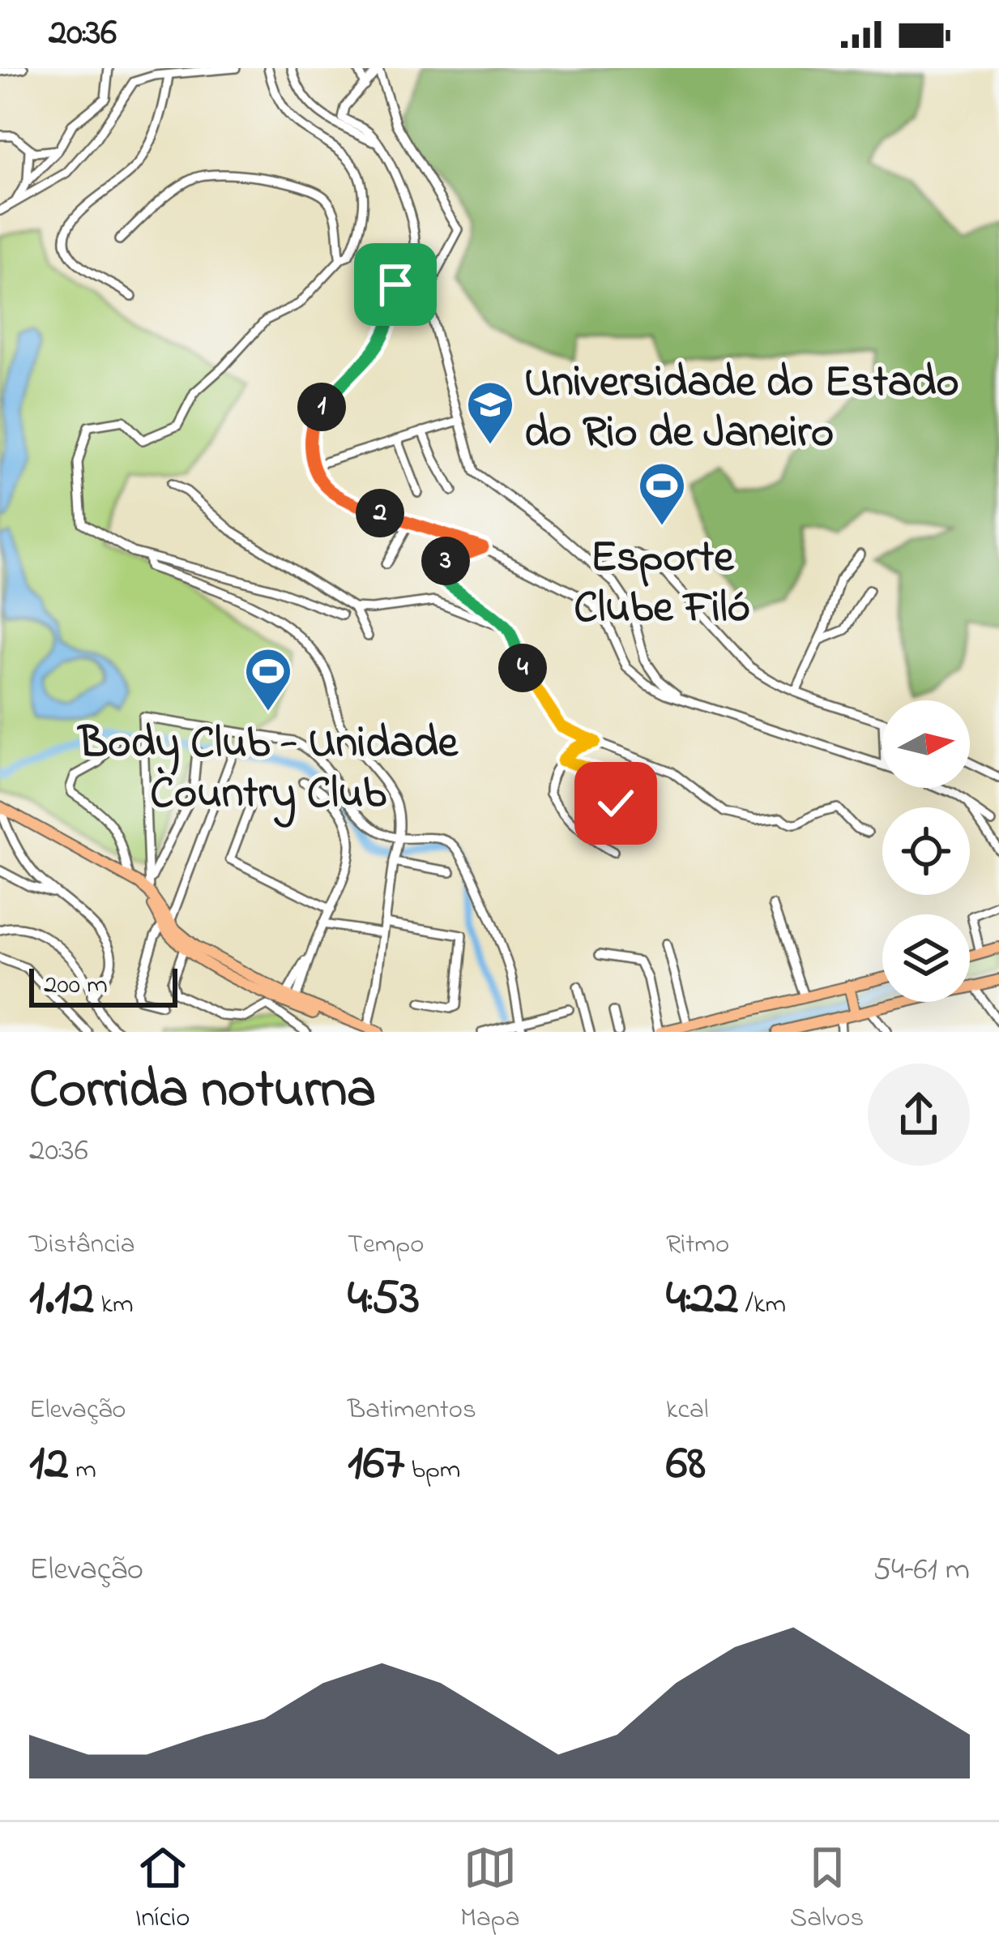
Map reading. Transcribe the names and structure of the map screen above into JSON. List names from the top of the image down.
{
  "places": {
    "school or university": ["Universidade do Estado do Rio de Janeiro"],
    "sports": ["Esporte Clube Filó", "Body Club - Unidade Country Club"]
  },
  "scale_bar": "200 m",
  "north": "right",
  "page": {
    "status": "20:36",
    "pins": [
      "1",
      "2",
      "3",
      "4"
    ],
    "scale": "200 m",
    "heading": ["Corrida noturna", "20:36"],
    "stats": [
      ["Distância", "1.12 km"],
      ["Tempo", "4:53"],
      ["Ritmo", "4:22 /km"],
      ["Elevação", "12 m"],
      ["Batimentos", "167 bpm"],
      ["kcal", "68"]
    ],
    "chart": ["Elevação", "54–61 m"],
    "tabs": ["Início", "Mapa", "Salvos"]
  }
}
